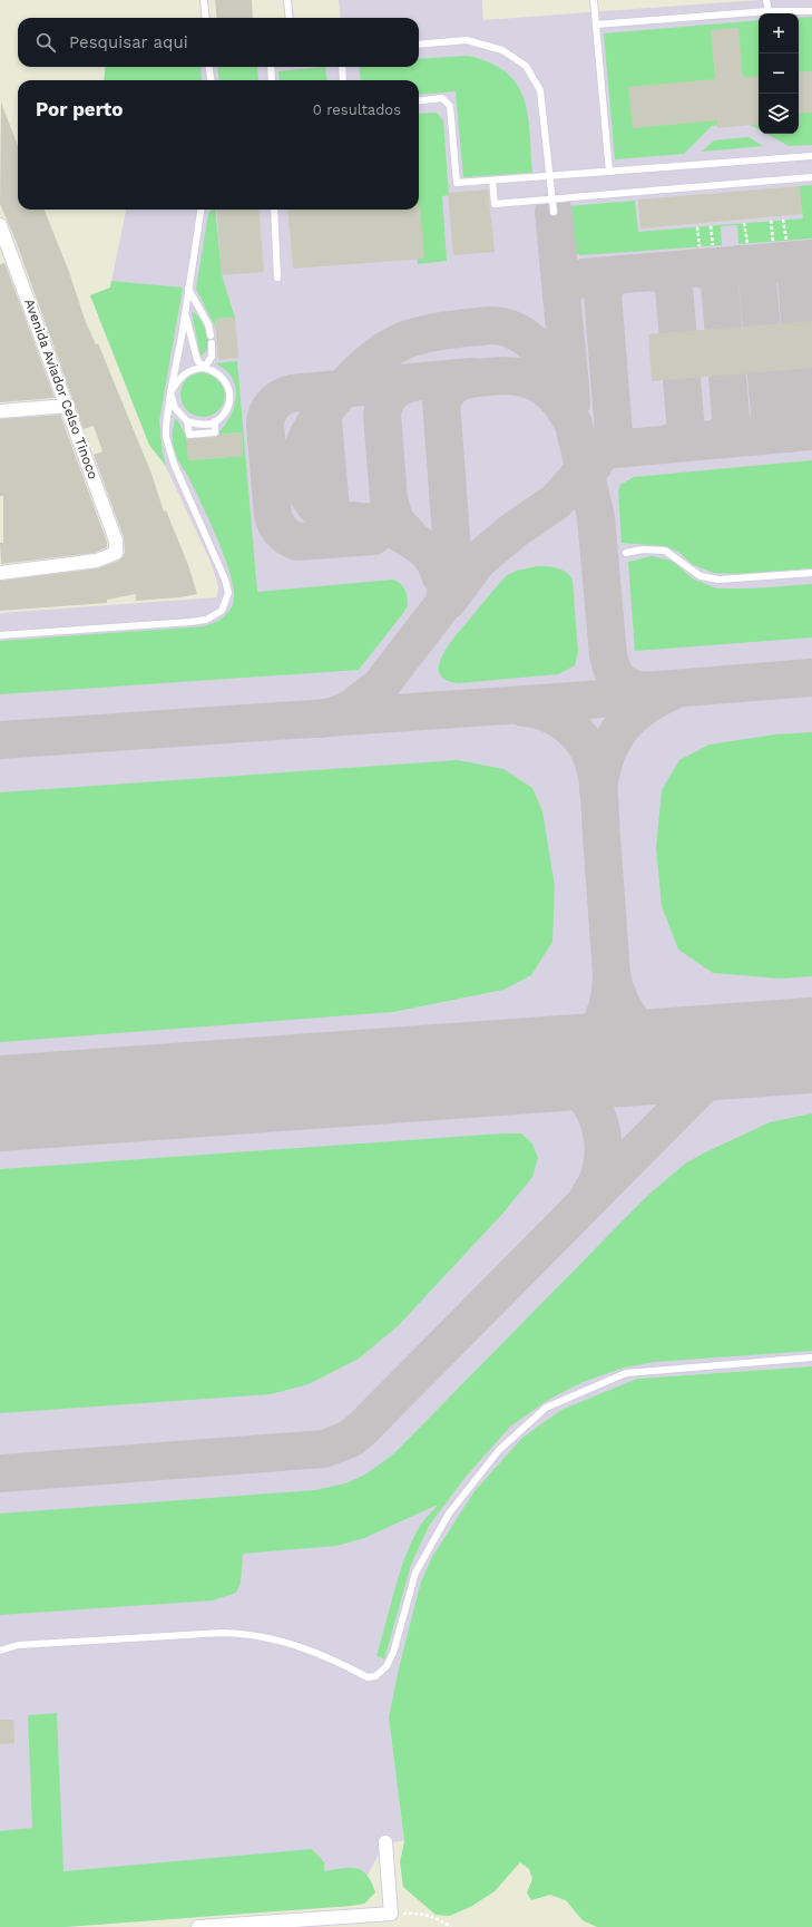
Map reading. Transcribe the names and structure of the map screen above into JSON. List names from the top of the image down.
{
  "streets": {
    "street": ["Avenida Aviador Celso Tinoco"]
  },
  "page": {
    "map_buttons": ["+", "−"],
    "search": "Pesquisar aqui",
    "heading": ["Por perto", "0 resultados"]
  }
}
